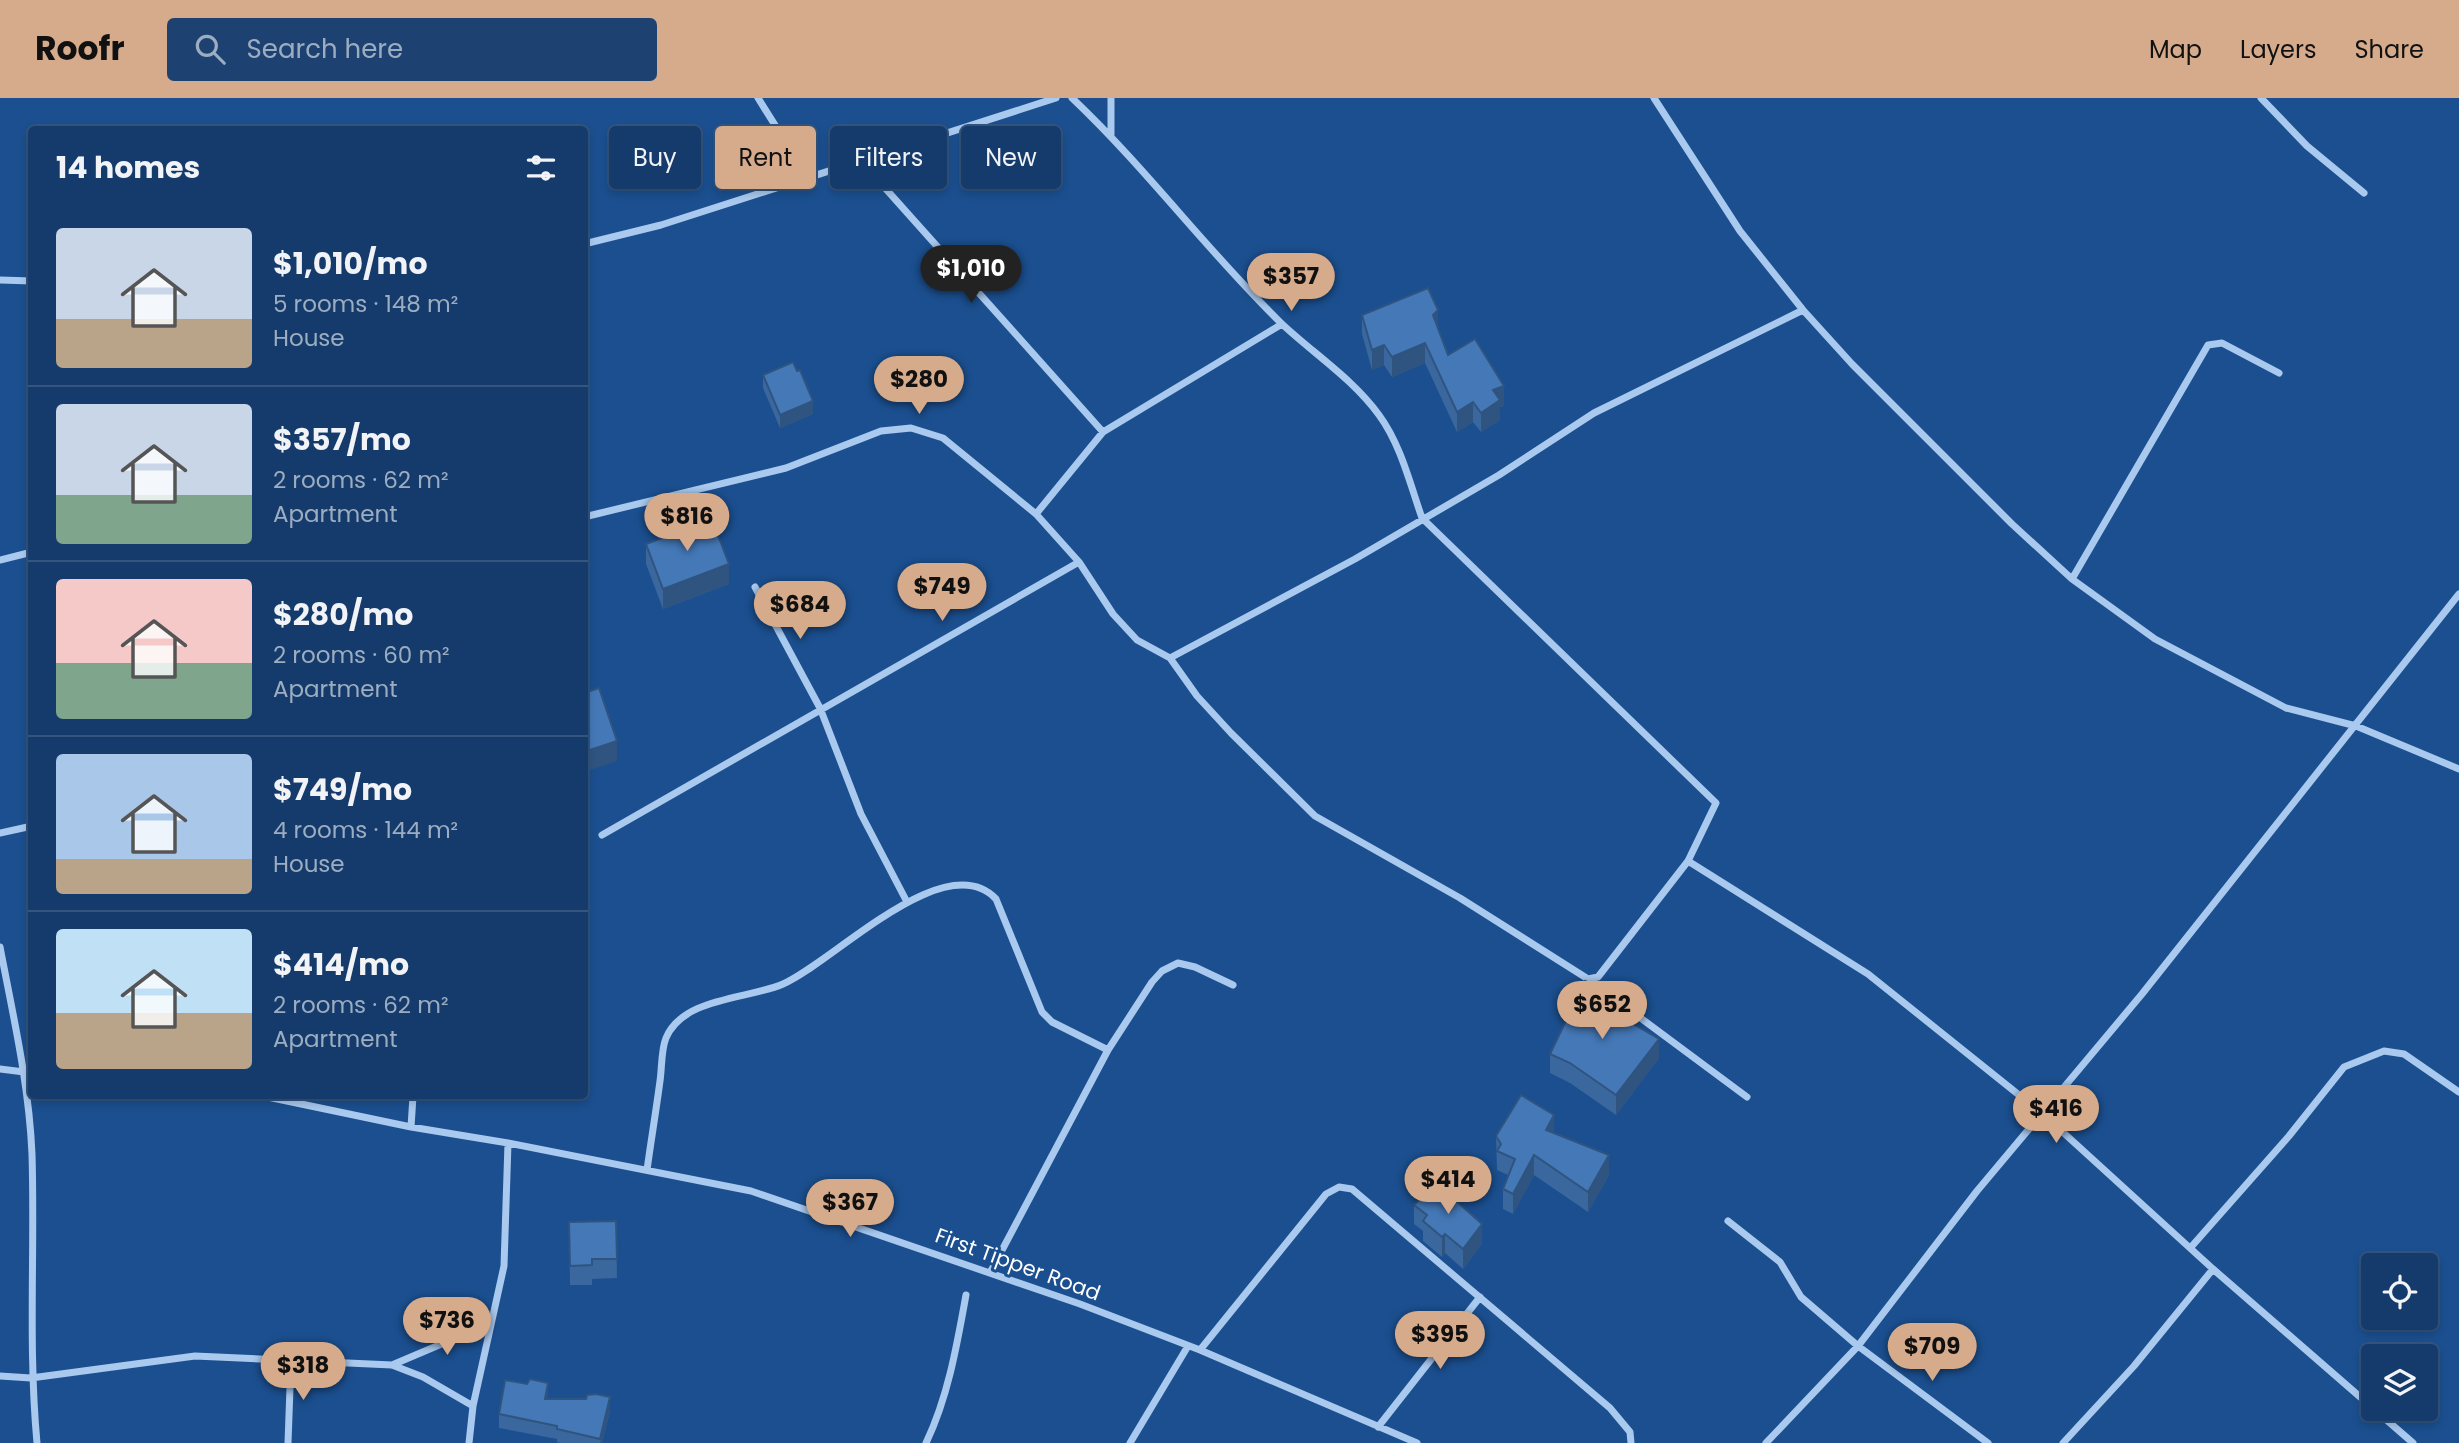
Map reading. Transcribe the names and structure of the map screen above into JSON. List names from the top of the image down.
{
  "streets": {
    "street": ["First Tipper Road"]
  },
  "page": {
    "header": "Roofr",
    "search": "Search here",
    "nav": ["Map", "Layers", "Share"],
    "chip": [
      "Buy",
      "Rent",
      "Filters",
      "New"
    ],
    "heading": "14 homes",
    "list": [
      {
        "name": "$1,010/mo",
        "note": "5 rooms · 148 m² · House"
      },
      {
        "name": "$357/mo",
        "note": "2 rooms · 62 m² · Apartment"
      },
      {
        "name": "$280/mo",
        "note": "2 rooms · 60 m² · Apartment"
      },
      {
        "name": "$749/mo",
        "note": "4 rooms · 144 m² · House"
      },
      {
        "name": "$414/mo",
        "note": "2 rooms · 62 m² · Apartment"
      }
    ],
    "price": [
      "$1,010",
      "$357",
      "$280",
      "$816",
      "$749",
      "$684",
      "$652",
      "$416",
      "$414",
      "$367",
      "$736",
      "$395",
      "$709",
      "$318"
    ]
  }
}
